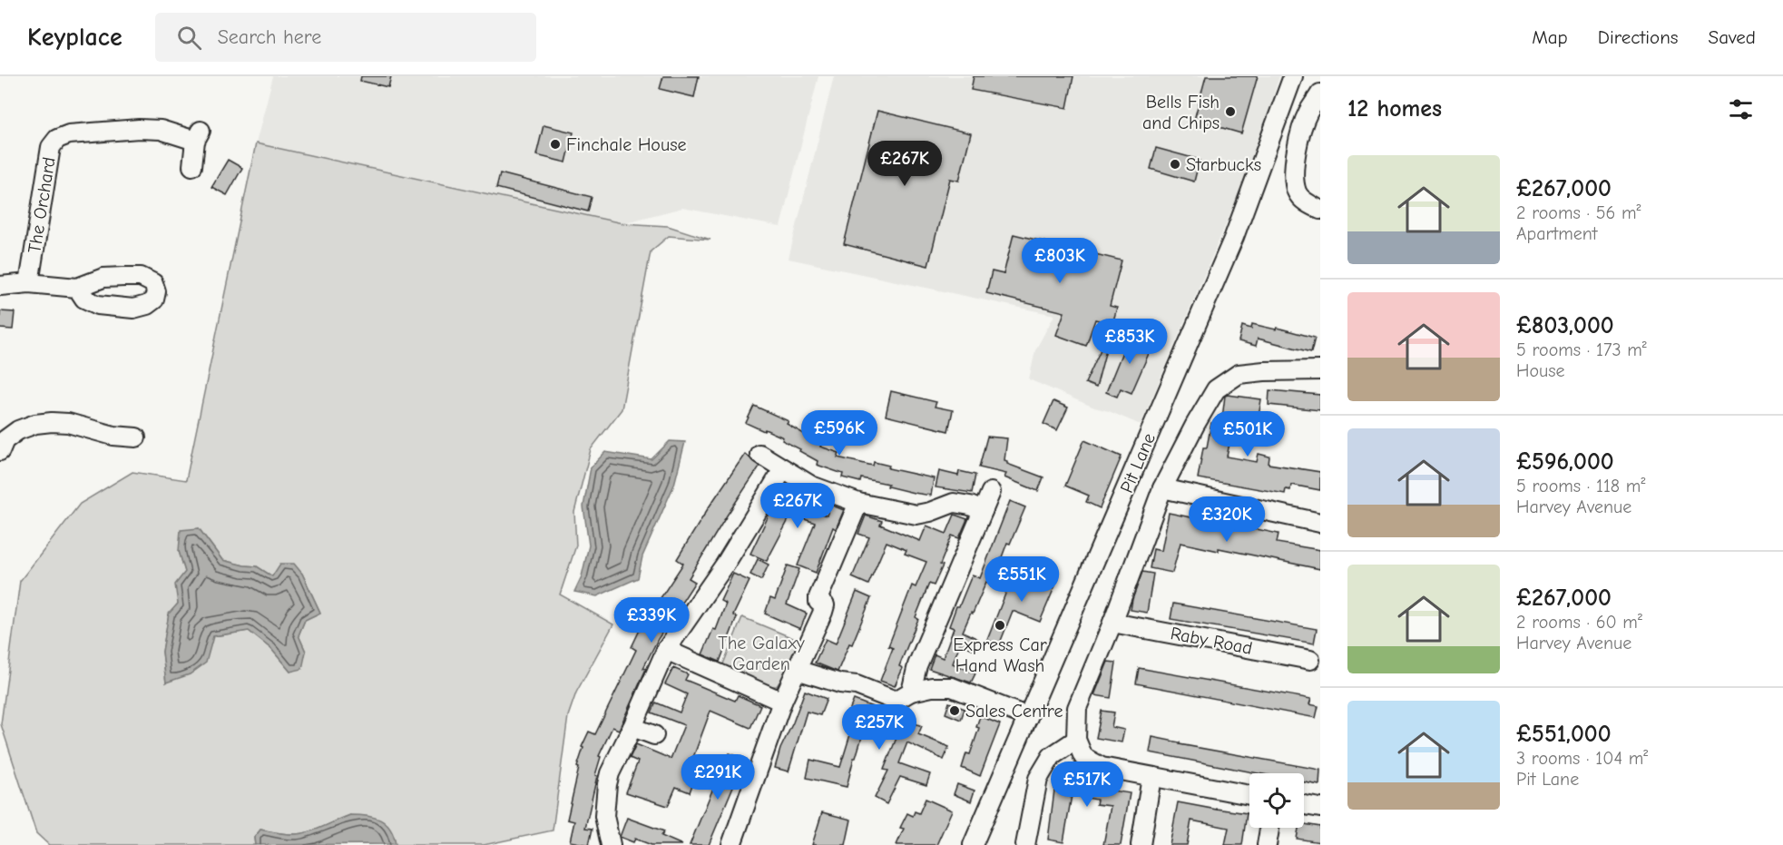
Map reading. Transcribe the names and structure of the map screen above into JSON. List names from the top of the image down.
{
  "streets": {
    "street": ["The Orchard", "Pit Lane", "Raby Road"]
  },
  "parks": ["The Galaxy Garden"],
  "places": [
    "Bells Fish and Chips",
    "Finchale House",
    "Starbucks",
    "Express Car Hand Wash",
    "Sales Centre"
  ],
  "page": {
    "header": "Keyplace",
    "search": "Search here",
    "nav": ["Map", "Directions", "Saved"],
    "heading": "12 homes",
    "price": [
      "£267K",
      "£803K",
      "£853K",
      "£596K",
      "£501K",
      "£267K",
      "£320K",
      "£551K",
      "£339K",
      "£257K",
      "£291K",
      "£517K"
    ],
    "list": [
      {
        "name": "£267,000",
        "note": "2 rooms · 56 m² · Apartment"
      },
      {
        "name": "£803,000",
        "note": "5 rooms · 173 m² · House"
      },
      {
        "name": "£596,000",
        "note": "5 rooms · 118 m² · Harvey Avenue"
      },
      {
        "name": "£267,000",
        "note": "2 rooms · 60 m² · Harvey Avenue"
      },
      {
        "name": "£551,000",
        "note": "3 rooms · 104 m² · Pit Lane"
      }
    ]
  }
}
